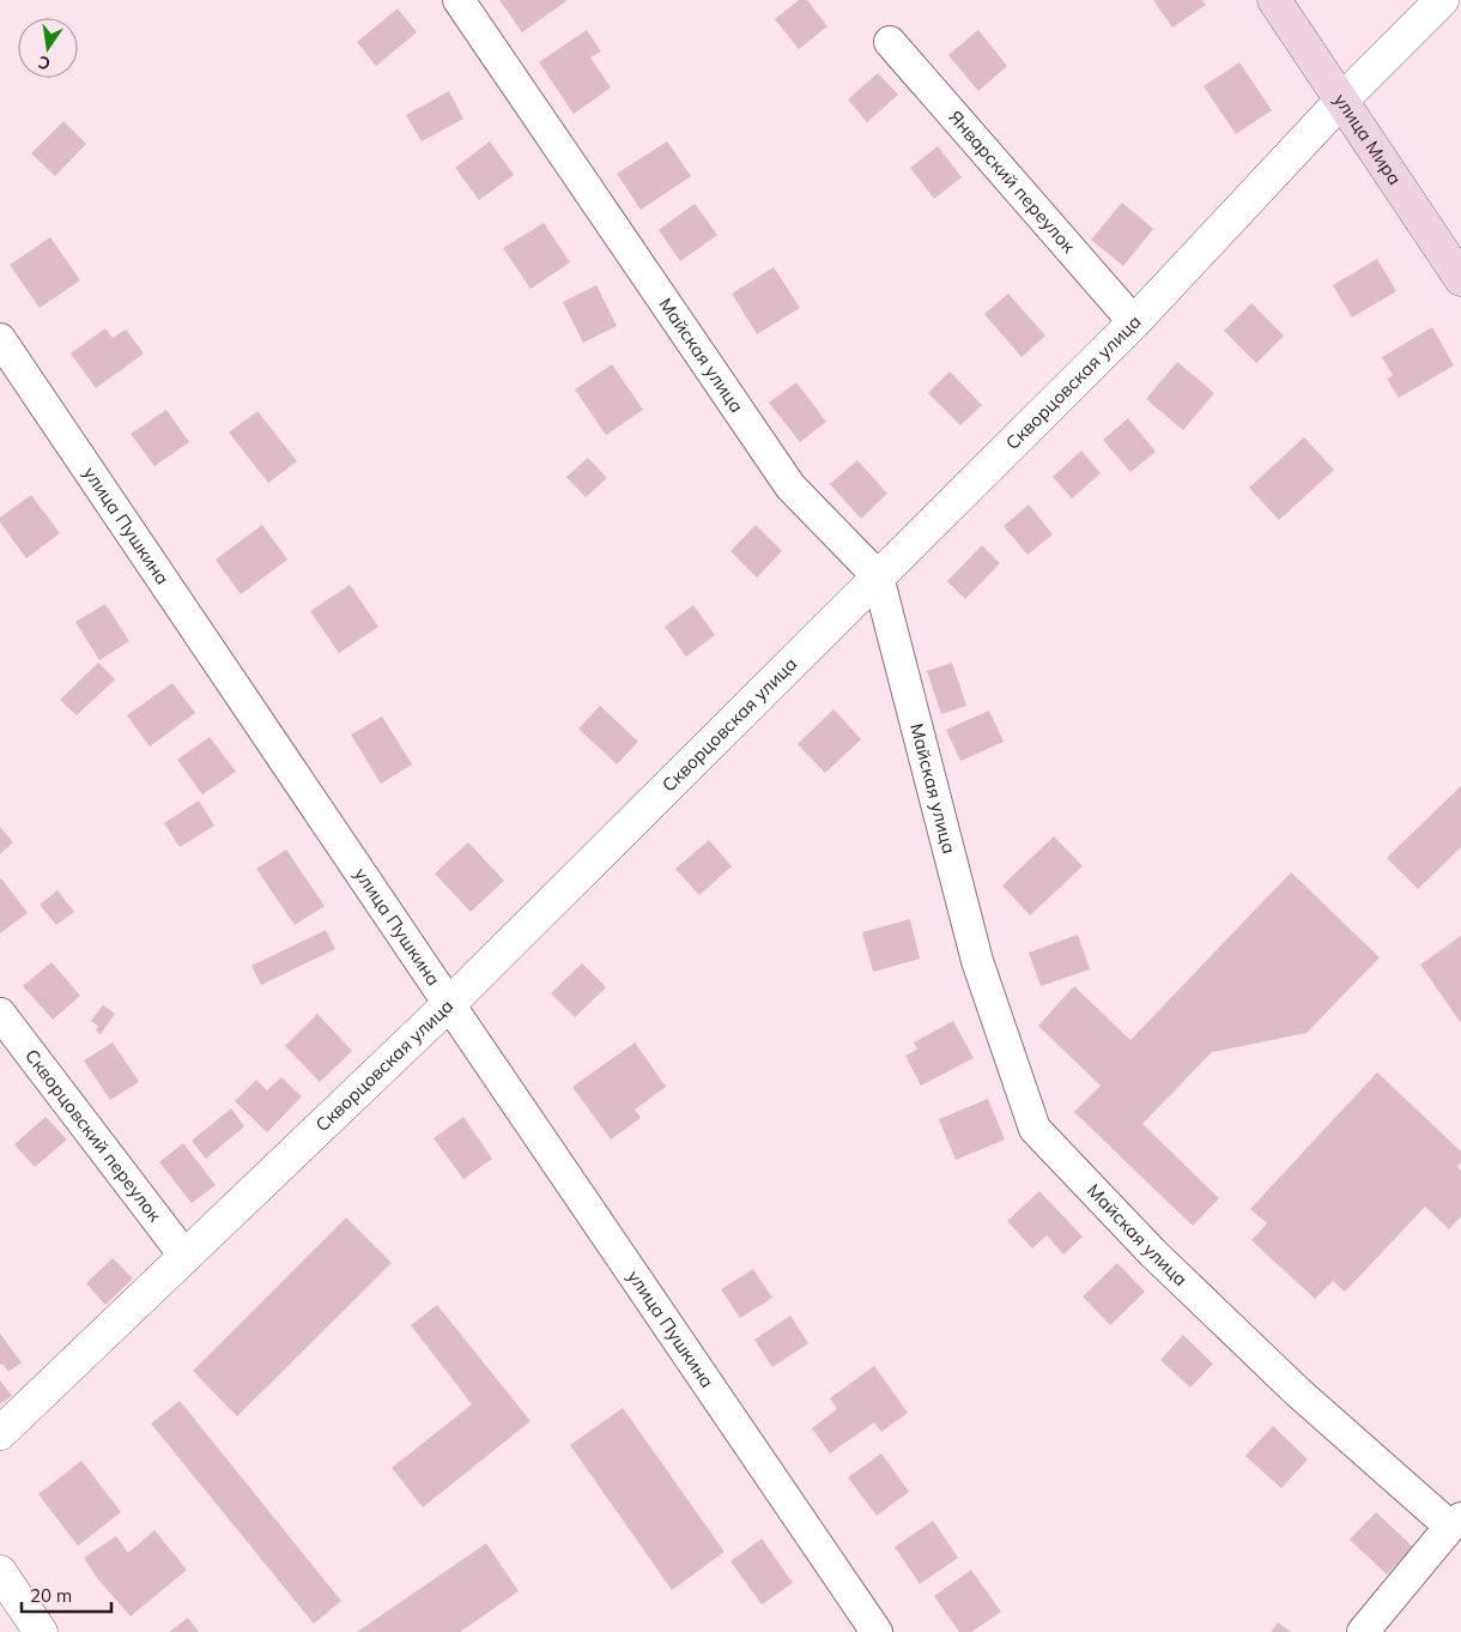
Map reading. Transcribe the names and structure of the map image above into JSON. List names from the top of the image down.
{
  "streets": {
    "main road": ["улица Мира"],
    "street": [
      "Январский переулок",
      "Майская улица",
      "Скворцовская улица",
      "улица Пушкина",
      "Скворцовский переулок"
    ]
  },
  "crossings": [
    ["улица Мира", "Скворцовская улица"],
    ["Январский переулок", "Скворцовская улица"],
    ["Майская улица", "Скворцовская улица"],
    ["Скворцовская улица", "улица Пушкина"],
    ["Скворцовская улица", "Скворцовский переулок"]
  ],
  "scale_bar": "20 m",
  "north": "bottom"
}
